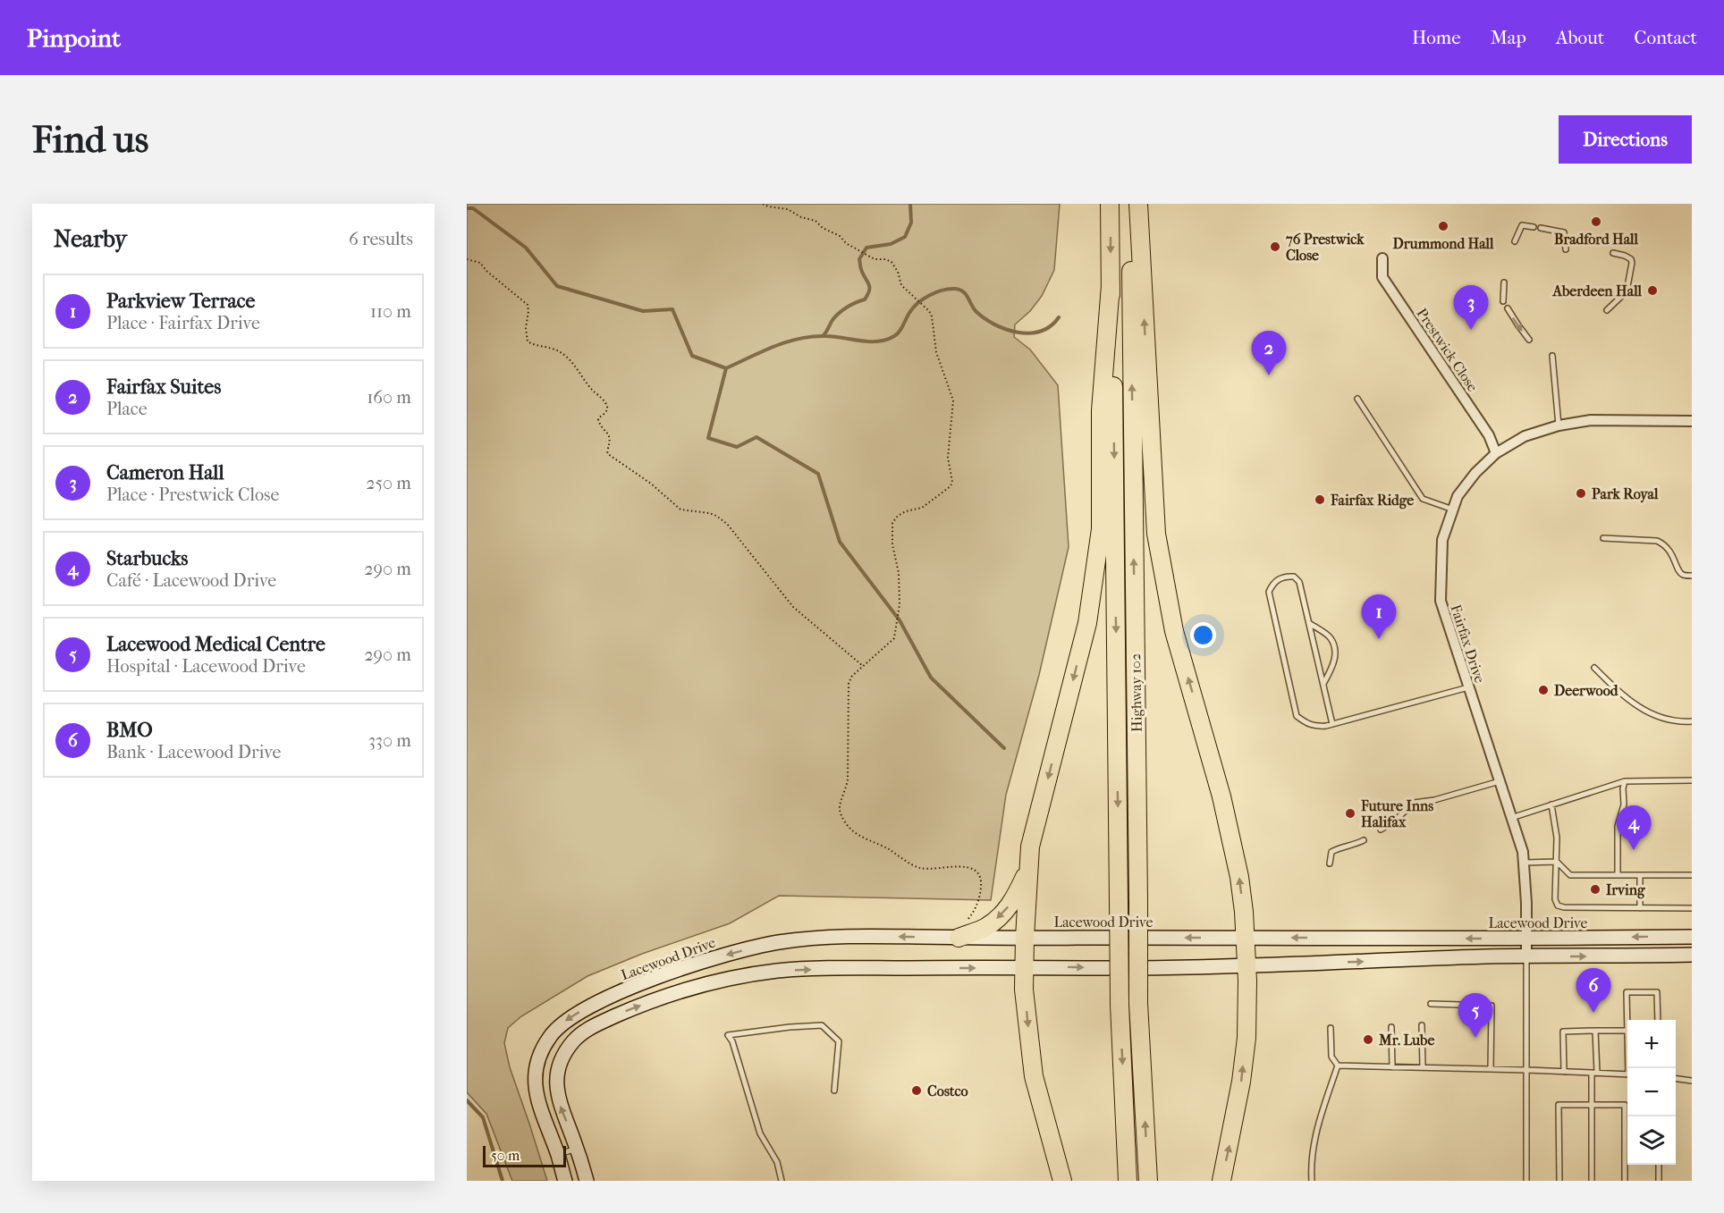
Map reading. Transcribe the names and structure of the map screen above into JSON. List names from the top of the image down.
{
  "streets": {
    "highway": ["Highway 102"],
    "main road": ["Lacewood Drive"],
    "street": ["Prestwick Close", "Fairfax Drive"]
  },
  "crossings": [
    ["Prestwick Close", "Fairfax Drive"],
    ["Fairfax Drive", "Lacewood Drive"]
  ],
  "places": [
    "Bradford Hall",
    "Drummond Hall",
    "76 Prestwick Close",
    "Aberdeen Hall",
    "Park Royal",
    "Fairfax Ridge",
    "Deerwood",
    "Future Inns Halifax",
    "Irving",
    "Mr. Lube",
    "Costco"
  ],
  "scale_bar": "50 m",
  "page": {
    "header": "Pinpoint",
    "nav": [
      "Home",
      "Map",
      "About",
      "Contact"
    ],
    "buttons": "Directions",
    "title": "Find us",
    "heading": ["Nearby", "6 results"],
    "list": [
      {
        "mark": "1",
        "name": "Parkview Terrace",
        "note": "Place · Fairfax Drive",
        "value": "110 m"
      },
      {
        "mark": "2",
        "name": "Fairfax Suites",
        "note": "Place",
        "value": "160 m"
      },
      {
        "mark": "3",
        "name": "Cameron Hall",
        "note": "Place · Prestwick Close",
        "value": "250 m"
      },
      {
        "mark": "4",
        "name": "Starbucks",
        "note": "Café · Lacewood Drive",
        "value": "290 m"
      },
      {
        "mark": "5",
        "name": "Lacewood Medical Centre",
        "note": "Hospital · Lacewood Drive",
        "value": "290 m"
      },
      {
        "mark": "6",
        "name": "BMO",
        "note": "Bank · Lacewood Drive",
        "value": "330 m"
      }
    ],
    "pins": [
      "3",
      "2",
      "1",
      "4",
      "6",
      "5"
    ],
    "map_buttons": ["+", "−"],
    "scale": "50 m"
  }
}
